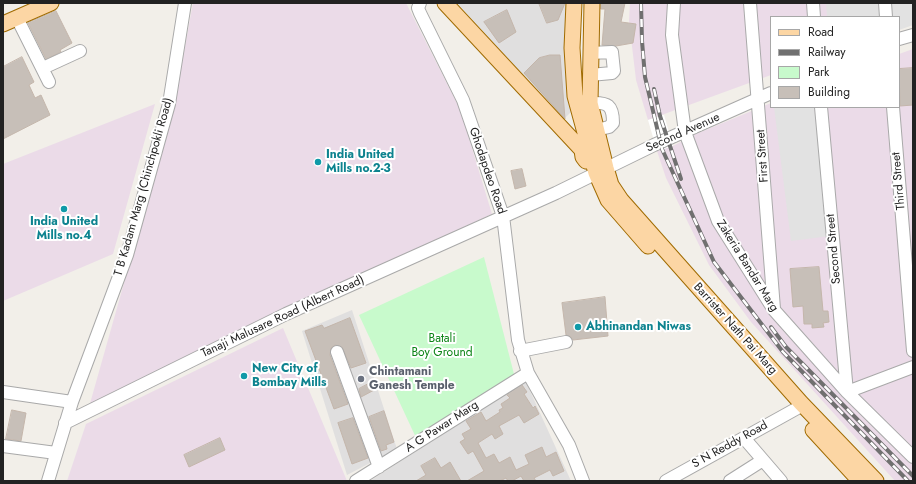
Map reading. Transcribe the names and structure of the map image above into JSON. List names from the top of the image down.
{
  "streets": {
    "main road": ["Barrister Nath Pai Marg"],
    "street": [
      "Second Avenue",
      "First Street",
      "Ghodapdeo Road",
      "Third Street",
      "T B Kadam Marg (Chinchpokli Road)",
      "Second Street",
      "Zakeria Bandar Marg",
      "Tanaji Malusare Road (Albert Road)",
      "A G Pawar Marg",
      "S N Reddy Road"
    ]
  },
  "crossings": [
    ["Second Avenue", "First Street"],
    ["Second Avenue", "Ghodapdeo Road"],
    ["Second Avenue", "Zakeria Bandar Marg"],
    ["Second Avenue", "Tanaji Malusare Road (Albert Road)"],
    ["Second Avenue", "Barrister Nath Pai Marg"],
    ["First Street", "Zakeria Bandar Marg"],
    ["Ghodapdeo Road", "Tanaji Malusare Road (Albert Road)"],
    ["Ghodapdeo Road", "A G Pawar Marg"],
    ["T B Kadam Marg (Chinchpokli Road)", "Tanaji Malusare Road (Albert Road)"],
    ["Second Street", "Zakeria Bandar Marg"],
    ["Barrister Nath Pai Marg", "S N Reddy Road"]
  ],
  "parks": ["Batali Boy Ground"],
  "places": [
    "India United Mills no.2-3",
    "India United Mills no.4",
    "Abhinandan Niwas",
    "New City of Bombay Mills",
    "Chintamani Ganesh Temple"
  ],
  "legend": [
    "Road",
    "Railway",
    "Park",
    "Building"
  ]
}
